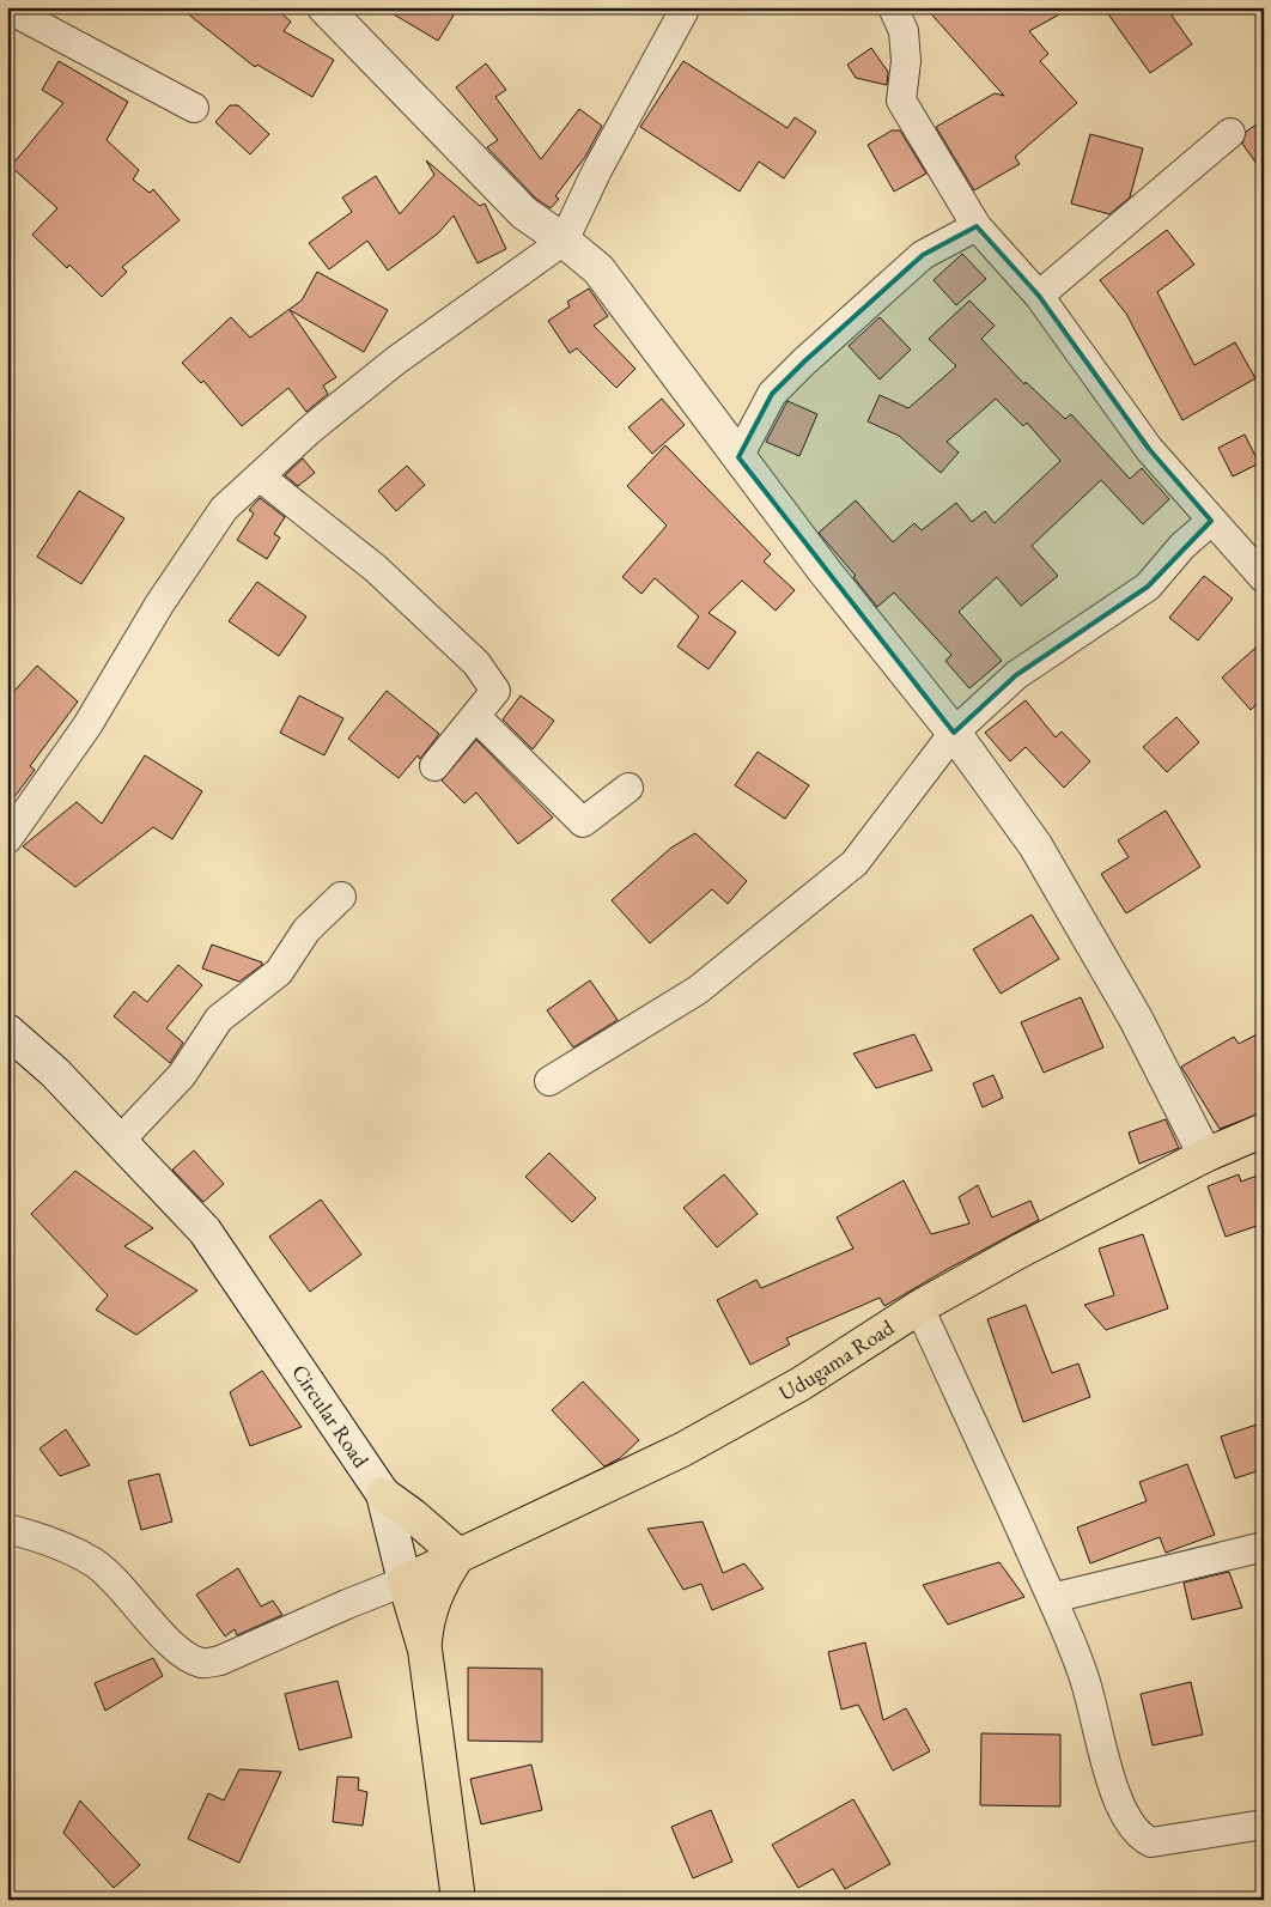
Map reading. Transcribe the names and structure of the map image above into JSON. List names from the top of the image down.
{
  "streets": {
    "main road": ["Udugama Road", "Circular Road"]
  },
  "crossings": [
    ["Udugama Road", "Circular Road"]
  ]
}
